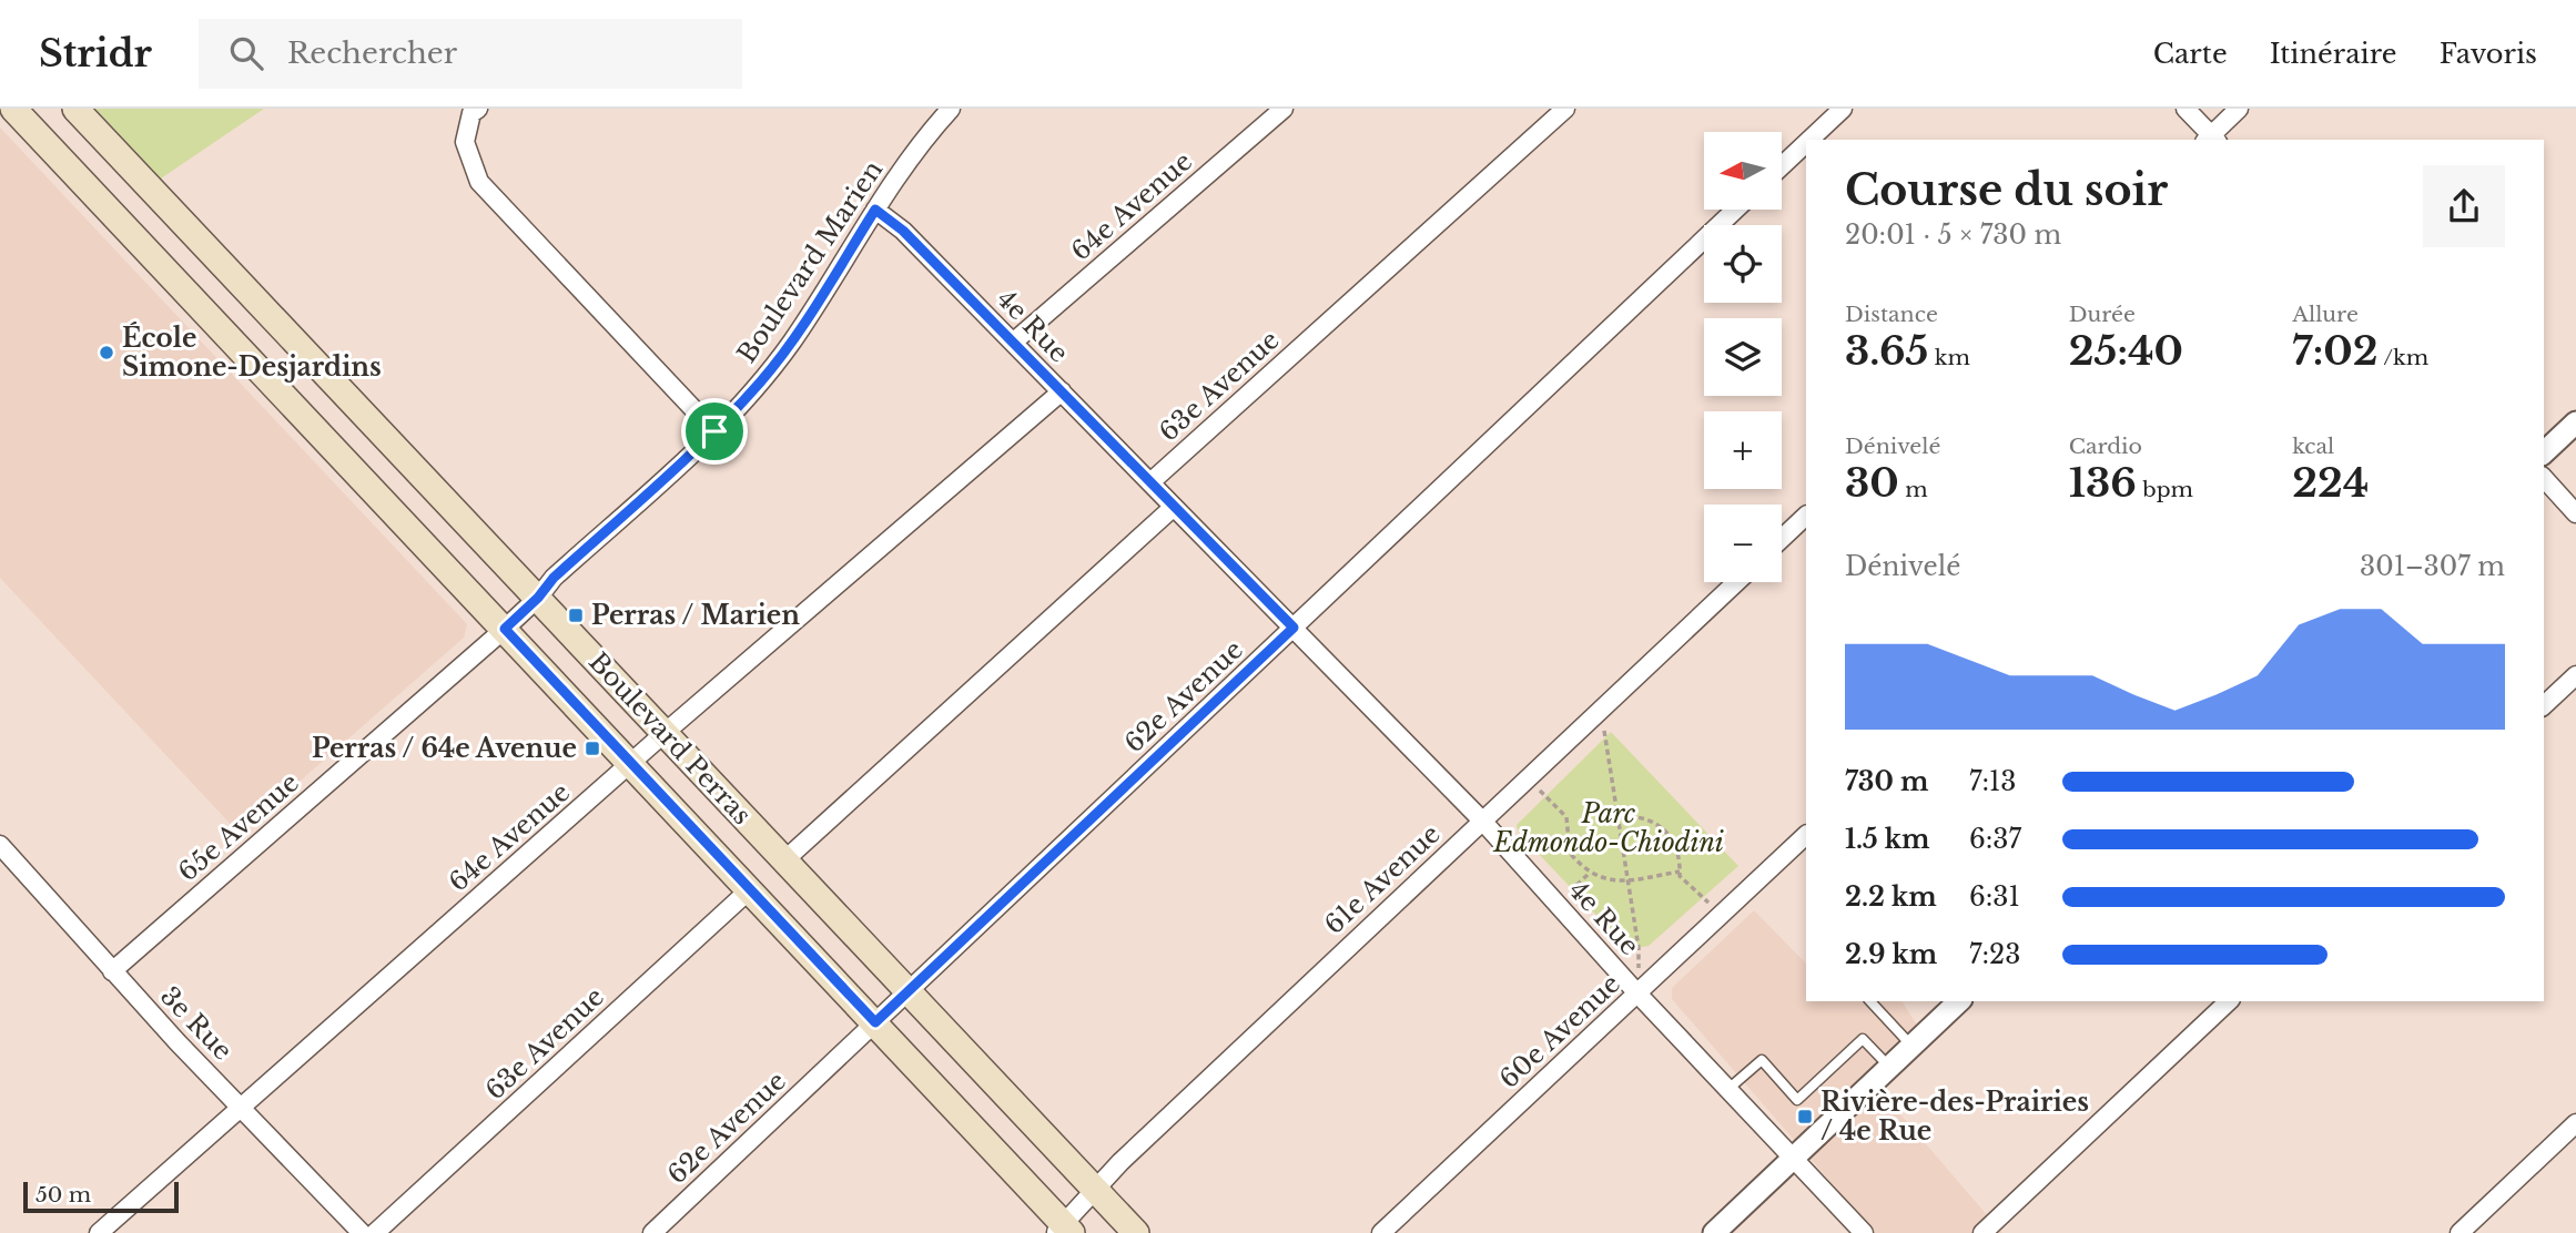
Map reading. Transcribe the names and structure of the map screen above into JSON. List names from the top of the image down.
{
  "streets": {
    "main road": ["Boulevard Perras"],
    "street": [
      "64e Avenue",
      "Boulevard Marien",
      "4e Rue",
      "63e Avenue",
      "62e Avenue",
      "65e Avenue",
      "61e Avenue",
      "3e Rue",
      "60e Avenue"
    ]
  },
  "crossings": [
    ["64e Avenue", "4e Rue"],
    ["64e Avenue", "Boulevard Perras"],
    ["64e Avenue", "3e Rue"],
    ["Boulevard Marien", "4e Rue"],
    ["Boulevard Marien", "Boulevard Perras"],
    ["Boulevard Marien", "65e Avenue"],
    ["4e Rue", "63e Avenue"],
    ["4e Rue", "62e Avenue"],
    ["4e Rue", "61e Avenue"],
    ["4e Rue", "60e Avenue"],
    ["63e Avenue", "Boulevard Perras"],
    ["62e Avenue", "Boulevard Perras"],
    ["Boulevard Perras", "65e Avenue"],
    ["Boulevard Perras", "61e Avenue"],
    ["65e Avenue", "3e Rue"]
  ],
  "parks": ["Parc Edmondo-Chiodini"],
  "places": {
    "other": ["École Simone-Desjardins"],
    "transit": ["Perras / Marien", "Perras / 64e Avenue", "Rivière-des-Prairies / 4e Rue"]
  },
  "scale_bar": "50 m",
  "north": "left",
  "page": {
    "header": "Stridr",
    "search": "Rechercher",
    "nav": ["Carte", "Itinéraire", "Favoris"],
    "map_buttons": ["+", "−"],
    "heading": ["Course du soir", "20:01 · 5 × 730 m"],
    "stats": [
      ["Distance", "3.65 km"],
      ["Durée", "25:40"],
      ["Allure", "7:02 /km"],
      ["Dénivelé", "30 m"],
      ["Cardio", "136 bpm"],
      ["kcal", "224"]
    ],
    "chart": ["Dénivelé", "301–307 m"],
    "list": [
      {
        "name": "730 m",
        "note": "7:13"
      },
      {
        "name": "1.5 km",
        "note": "6:37"
      },
      {
        "name": "2.2 km",
        "note": "6:31"
      },
      {
        "name": "2.9 km",
        "note": "7:23"
      }
    ],
    "scale": "50 m"
  }
}
